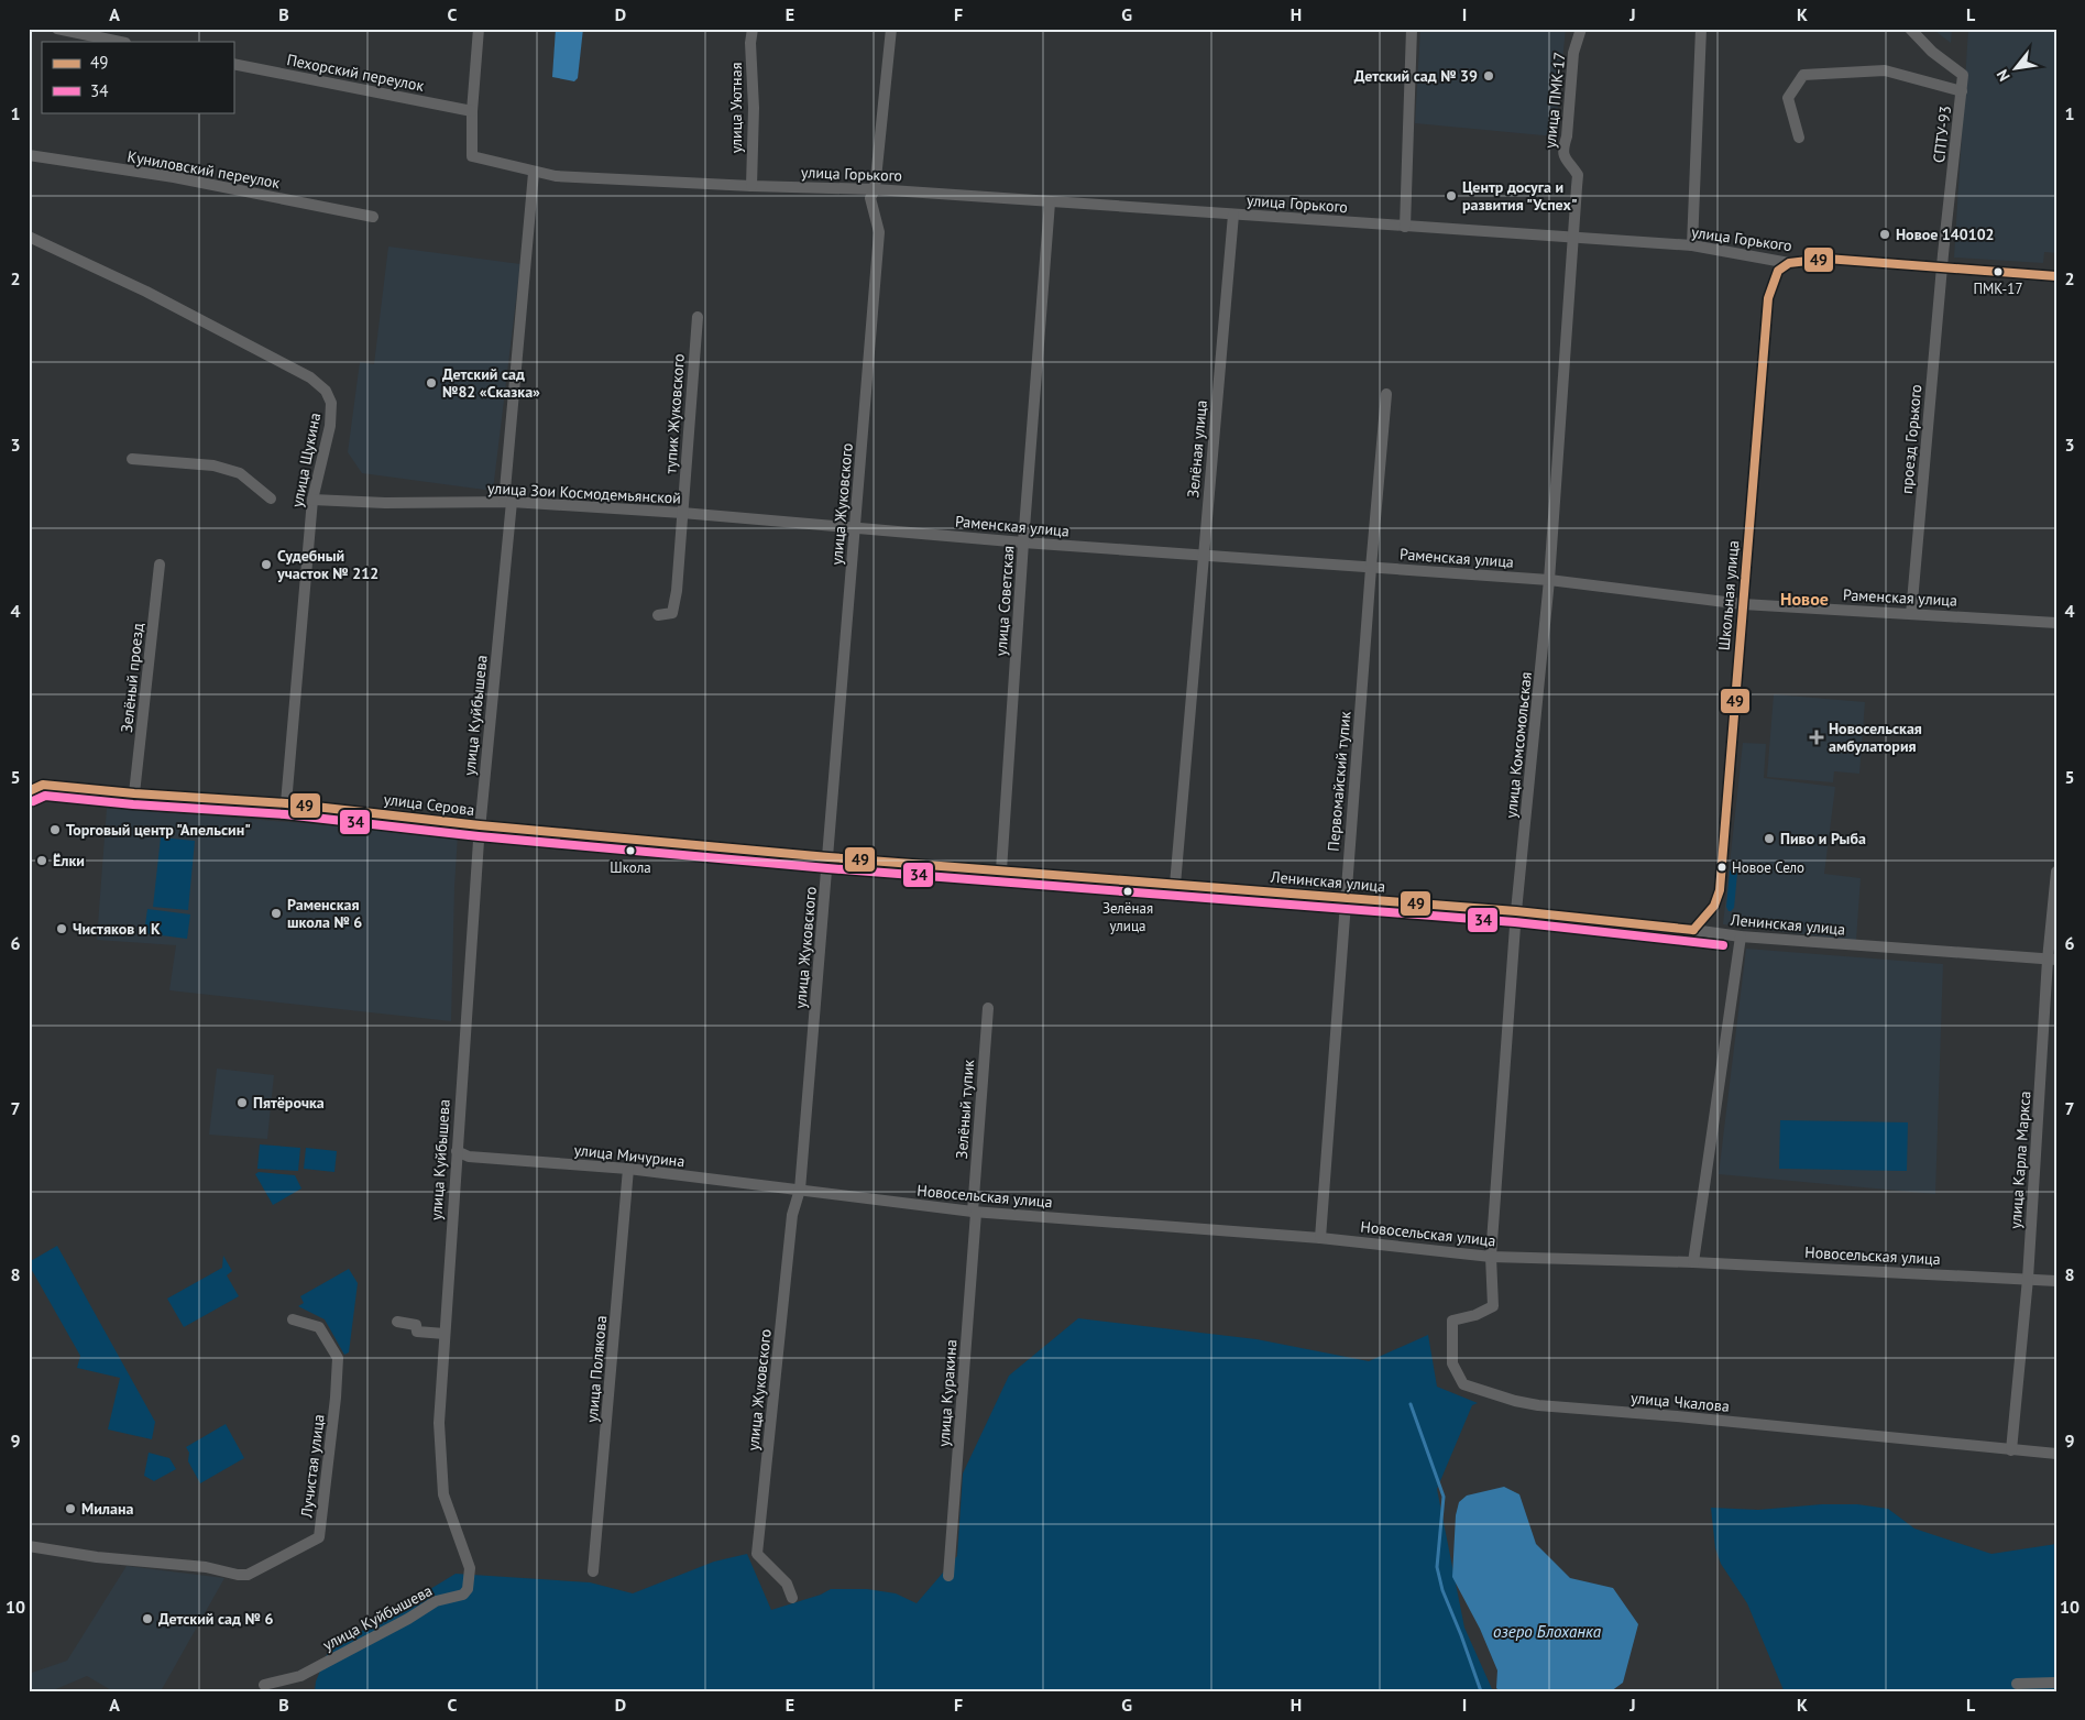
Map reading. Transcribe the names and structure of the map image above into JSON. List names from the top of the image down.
{
  "streets": {
    "street": [
      "Пехорский переулок",
      "улица ПМК-17",
      "улица Уютная",
      "СПТУ-93",
      "Куниловский переулок",
      "улица Горького",
      "тупик Жуковского",
      "проезд Горького",
      "Зелёная улица",
      "улица Щукина",
      "улица Зои Космодемьянской",
      "улица Жуковского",
      "Раменская улица",
      "Школьная улица",
      "улица Советская",
      "Зелёный проезд",
      "улица Куйбышева",
      "улица Комсомольская",
      "Первомайский тупик",
      "улица Серова",
      "Ленинская улица",
      "Зелёный тупик",
      "улица Мичурина",
      "улица Карла Маркса",
      "Новосельская улица",
      "улица Полякова",
      "улица Куракина",
      "улица Чкалова",
      "Лучистая улица"
    ]
  },
  "crossings": [
    ["Пехорский переулок", "улица Горького"],
    ["улица ПМК-17", "улица Горького"],
    ["улица ПМК-17", "улица Комсомольская"],
    ["улица Уютная", "улица Горького"],
    ["СПТУ-93", "улица Горького"],
    ["СПТУ-93", "проезд Горького"],
    ["улица Горького", "проезд Горького"],
    ["улица Горького", "Зелёная улица"],
    ["улица Горького", "улица Жуковского"],
    ["улица Горького", "Школьная улица"],
    ["улица Горького", "улица Советская"],
    ["улица Горького", "улица Комсомольская"],
    ["тупик Жуковского", "улица Зои Космодемьянской"],
    ["проезд Горького", "Раменская улица"],
    ["Зелёная улица", "Раменская улица"],
    ["Зелёная улица", "Ленинская улица"],
    ["улица Щукина", "улица Зои Космодемьянской"],
    ["улица Щукина", "улица Серова"],
    ["улица Зои Космодемьянской", "улица Жуковского"],
    ["улица Зои Космодемьянской", "Раменская улица"],
    ["улица Зои Космодемьянской", "улица Куйбышева"],
    ["улица Жуковского", "Раменская улица"],
    ["улица Жуковского", "улица Серова"],
    ["улица Жуковского", "Ленинская улица"],
    ["улица Жуковского", "улица Мичурина"],
    ["улица Жуковского", "Новосельская улица"],
    ["Раменская улица", "Школьная улица"],
    ["Раменская улица", "улица Советская"],
    ["Раменская улица", "улица Комсомольская"],
    ["Раменская улица", "Первомайский тупик"],
    ["Школьная улица", "Ленинская улица"],
    ["улица Советская", "Ленинская улица"],
    ["Зелёный проезд", "улица Серова"],
    ["улица Куйбышева", "улица Серова"],
    ["улица Куйбышева", "улица Мичурина"],
    ["улица Комсомольская", "Ленинская улица"],
    ["улица Комсомольская", "Новосельская улица"],
    ["улица Комсомольская", "улица Чкалова"],
    ["Первомайский тупик", "Ленинская улица"],
    ["Первомайский тупик", "Новосельская улица"],
    ["улица Серова", "Ленинская улица"],
    ["Ленинская улица", "улица Карла Маркса"],
    ["Зелёный тупик", "Новосельская улица"],
    ["Зелёный тупик", "улица Куракина"],
    ["улица Мичурина", "Новосельская улица"],
    ["улица Мичурина", "улица Полякова"],
    ["улица Карла Маркса", "Новосельская улица"],
    ["улица Карла Маркса", "улица Чкалова"],
    ["Новосельская улица", "улица Куракина"],
    ["Новосельская улица", "улица Чкалова"]
  ],
  "districts": ["Новое"],
  "water": ["озеро Блоханка"],
  "places": {
    "other": [
      "Детский сад № 39",
      "Центр досуга и развития \"Успех\"",
      "Новое 140102",
      "ПМК-17",
      "Детский сад №82 «Сказка»",
      "Судебный участок № 212",
      "Торговый центр \"Апельсин\"",
      "Пиво и Рыба",
      "Школа",
      "Ёлки",
      "Новое Село",
      "Зелёная улица",
      "Раменская школа № 6",
      "Чистяков и К",
      "Пятёрочка",
      "Милана",
      "Детский сад № 6"
    ],
    "health": ["Новосельская амбулатория"]
  },
  "lines": ["transit line 49", "transit line 34"],
  "legend": ["49", "34"],
  "north": "bottom left",
  "grid": {
    "columns": [
      "A",
      "B",
      "C",
      "D",
      "E",
      "F",
      "G",
      "H",
      "I",
      "J",
      "K",
      "L"
    ],
    "rows": [
      "1",
      "2",
      "3",
      "4",
      "5",
      "6",
      "7",
      "8",
      "9",
      "10"
    ]
  }
}
